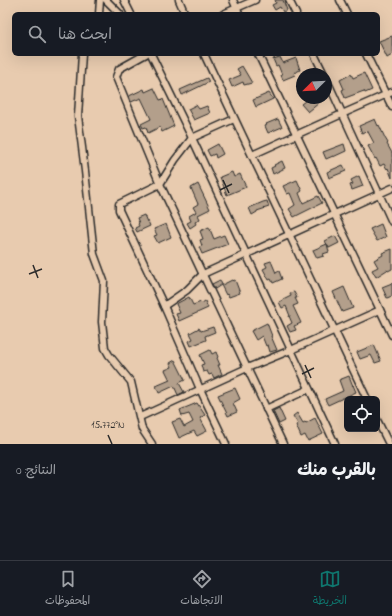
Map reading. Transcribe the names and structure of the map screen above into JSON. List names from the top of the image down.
{
  "north": "bottom left",
  "page": {
    "search": "ابحث هنا",
    "heading": ["بالقرب منك", "النتائج: 0"],
    "nav": ["الخريطة", "الاتجاهات", "المحفوظات"]
  },
  "coordinates": ["15.772°N"]
}
